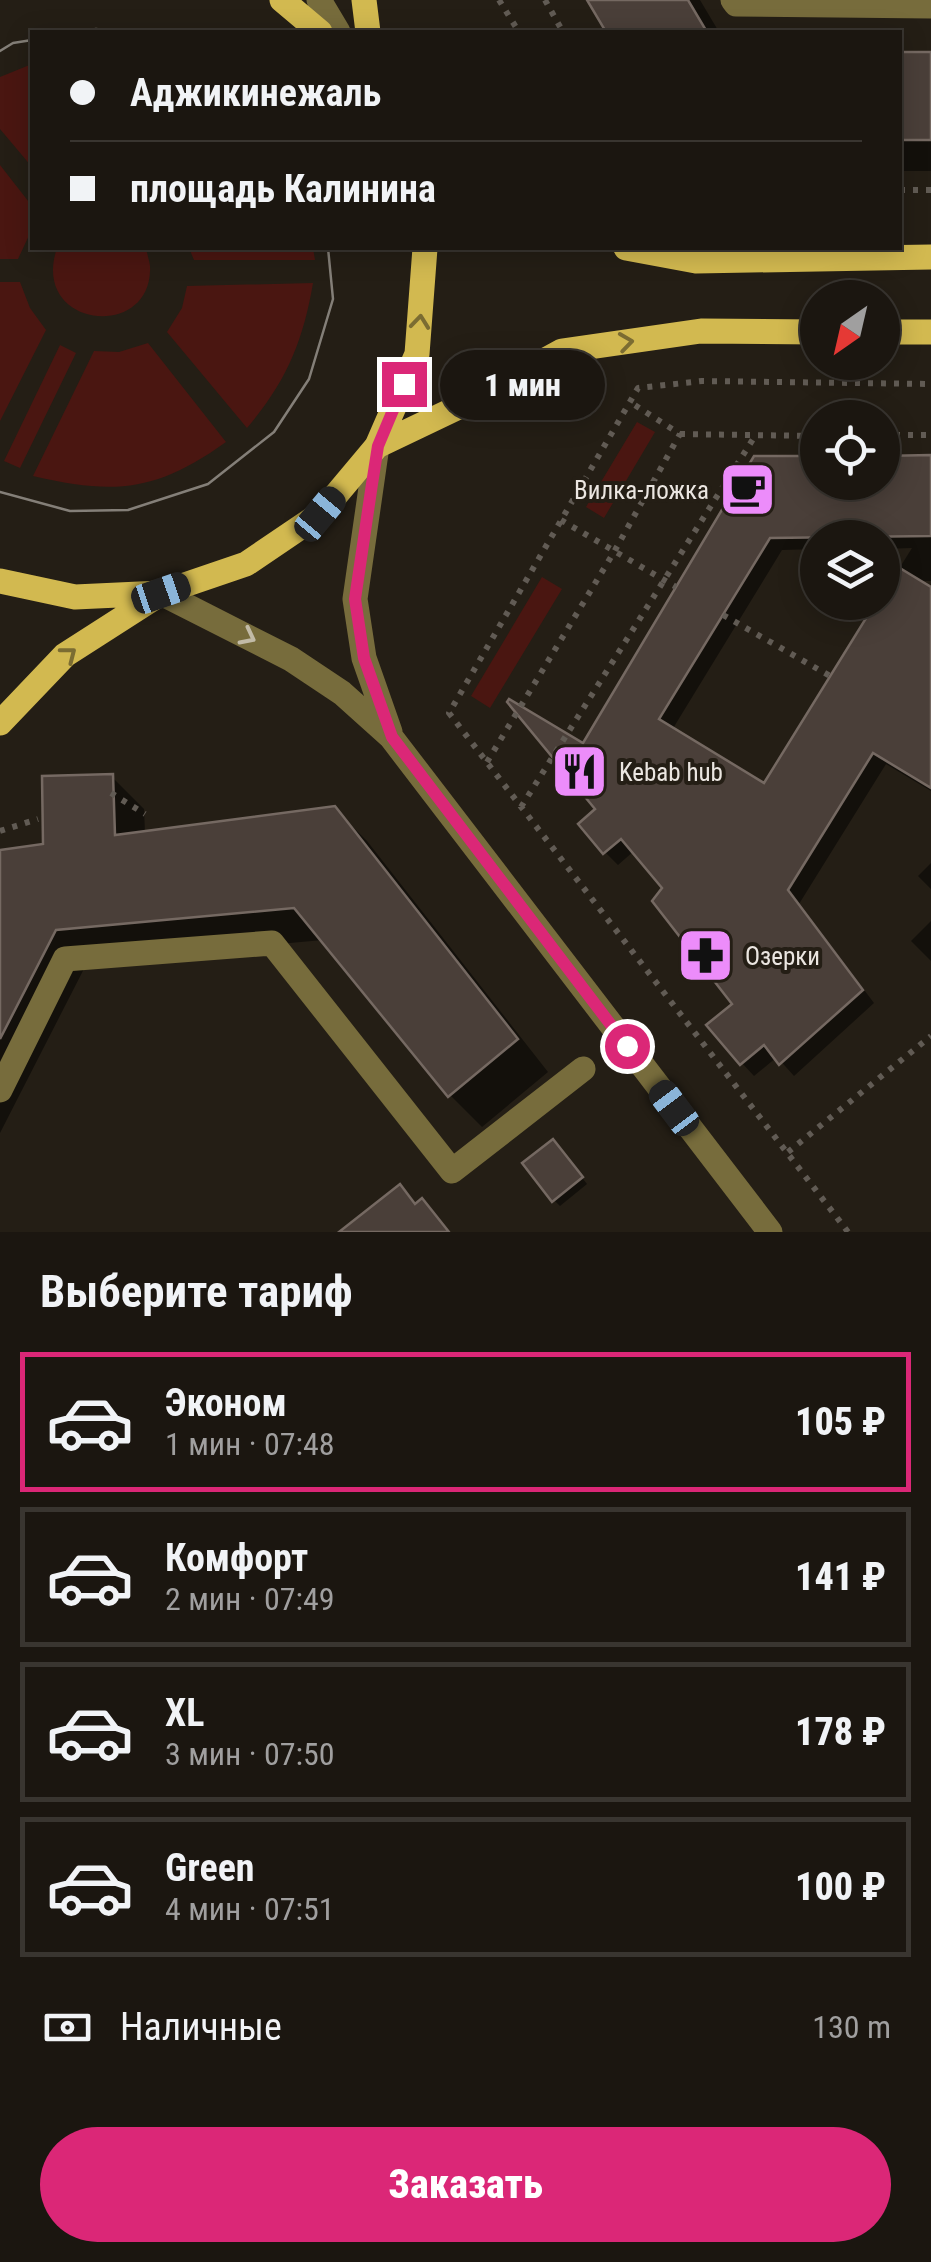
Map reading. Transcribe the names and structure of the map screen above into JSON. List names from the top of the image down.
{
  "places": {
    "cafe": ["Вилка-ложка"],
    "restaurant": ["Kebab hub"],
    "pharmacy": ["Озерки"]
  },
  "north": "bottom left",
  "page": {
    "banner": ["Аджикинежаль", "площадь Калинина"],
    "bubble": "1 мин",
    "heading": "Выберите тариф",
    "list": [
      {
        "name": "Эконом",
        "note": "1 мин · 07:48",
        "value": "105 ₽"
      },
      {
        "name": "Комфорт",
        "note": "2 мин · 07:49",
        "value": "141 ₽"
      },
      {
        "name": "XL",
        "note": "3 мин · 07:50",
        "value": "178 ₽"
      },
      {
        "name": "Green",
        "note": "4 мин · 07:51",
        "value": "100 ₽"
      }
    ],
    "pay": ["Наличные", "130 m"],
    "buttons": "Заказать"
  }
}
